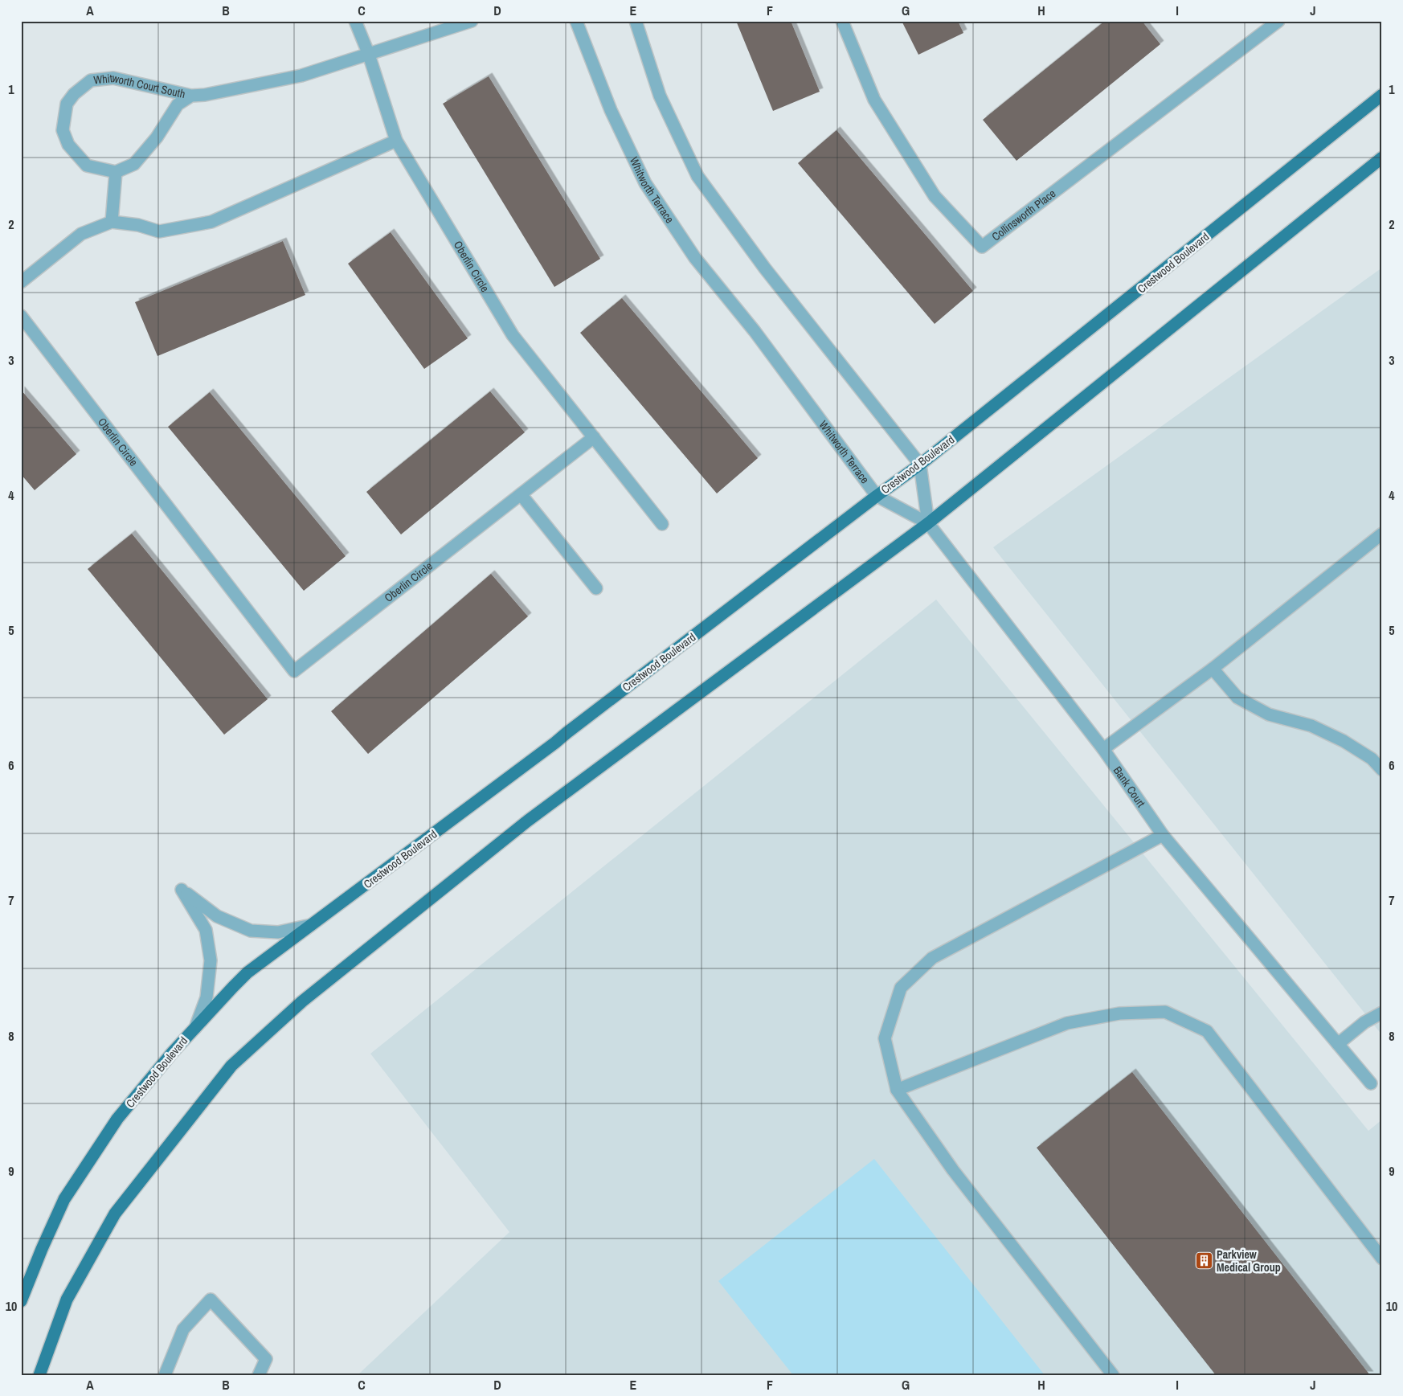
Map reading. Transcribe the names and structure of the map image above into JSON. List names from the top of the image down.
{
  "streets": {
    "main road": ["Crestwood Boulevard"],
    "street": [
      "Whitworth Court South",
      "Whitworth Terrace",
      "Collinsworth Place",
      "Oberlin Circle",
      "Bank Court"
    ]
  },
  "crossings": [
    ["Whitworth Court South", "Oberlin Circle"],
    ["Whitworth Terrace", "Crestwood Boulevard"],
    ["Whitworth Terrace", "Bank Court"]
  ],
  "places": {
    "building": ["Parkview Medical Group"]
  },
  "grid": {
    "columns": [
      "A",
      "B",
      "C",
      "D",
      "E",
      "F",
      "G",
      "H",
      "I",
      "J"
    ],
    "rows": [
      "1",
      "2",
      "3",
      "4",
      "5",
      "6",
      "7",
      "8",
      "9",
      "10"
    ]
  }
}
